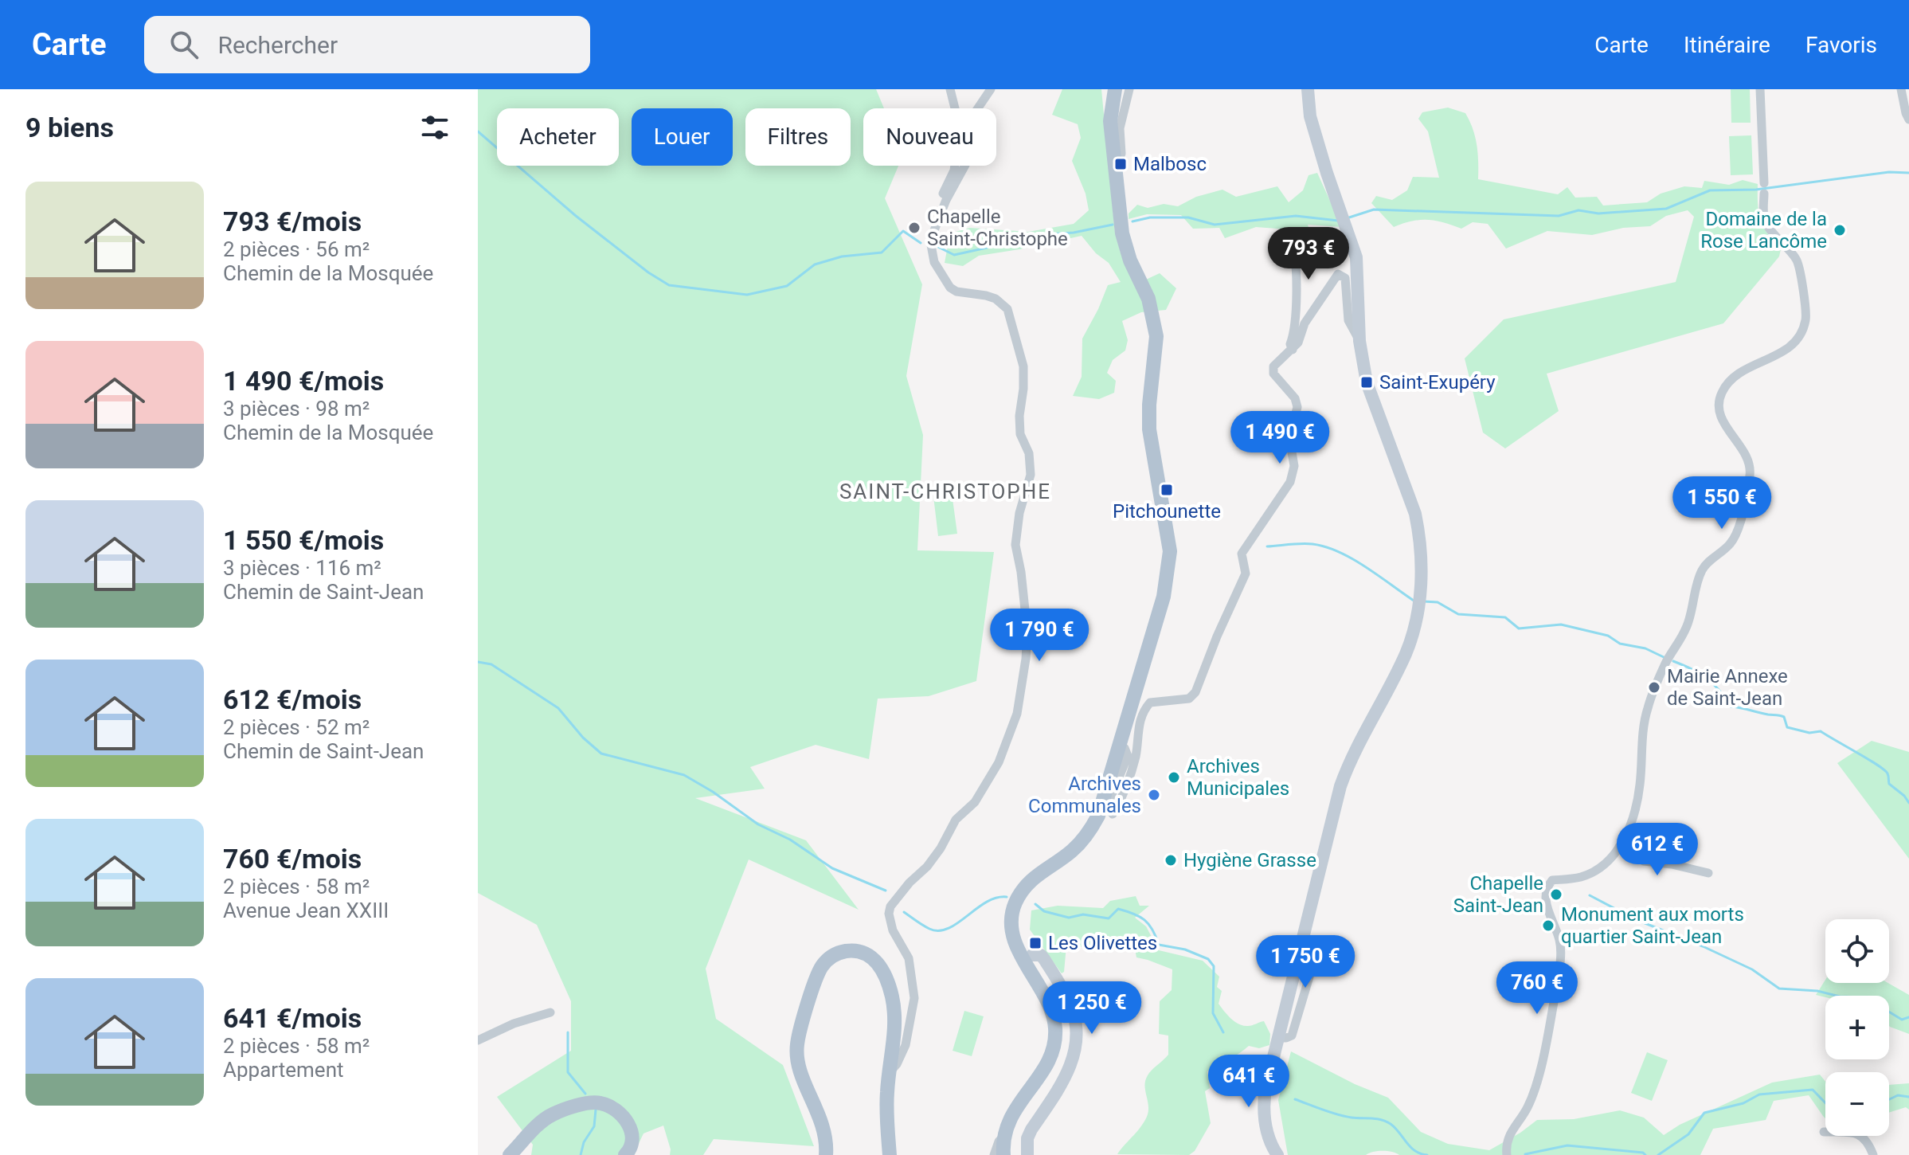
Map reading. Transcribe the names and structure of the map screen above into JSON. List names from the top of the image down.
{
  "districts": ["SAINT-CHRISTOPHE"],
  "places": {
    "transit": [
      "Malbosc",
      "Saint-Exupéry",
      "Pitchounette",
      "Les Olivettes"
    ],
    "other": [
      "Chapelle Saint-Christophe",
      "Domaine de la Rose Lancôme",
      "Mairie Annexe de Saint-Jean",
      "Archives Municipales",
      "Archives Communales",
      "Hygiène Grasse",
      "Chapelle Saint-Jean",
      "Monument aux morts quartier Saint-Jean"
    ]
  },
  "page": {
    "header": "Carte",
    "search": "Rechercher",
    "nav": ["Carte", "Itinéraire", "Favoris"],
    "heading": "9 biens",
    "chip": [
      "Acheter",
      "Louer",
      "Filtres",
      "Nouveau"
    ],
    "list": [
      {
        "name": "793 €/mois",
        "note": "2 pièces · 56 m² · Chemin de la Mosquée"
      },
      {
        "name": "1 490 €/mois",
        "note": "3 pièces · 98 m² · Chemin de la Mosquée"
      },
      {
        "name": "1 550 €/mois",
        "note": "3 pièces · 116 m² · Chemin de Saint-Jean"
      },
      {
        "name": "612 €/mois",
        "note": "2 pièces · 52 m² · Chemin de Saint-Jean"
      },
      {
        "name": "760 €/mois",
        "note": "2 pièces · 58 m² · Avenue Jean XXIII"
      },
      {
        "name": "641 €/mois",
        "note": "2 pièces · 58 m² · Appartement"
      }
    ],
    "price": [
      "793 €",
      "1 490 €",
      "1 550 €",
      "1 790 €",
      "612 €",
      "1 750 €",
      "760 €",
      "1 250 €",
      "641 €"
    ],
    "map_buttons": ["+", "−"]
  }
}
